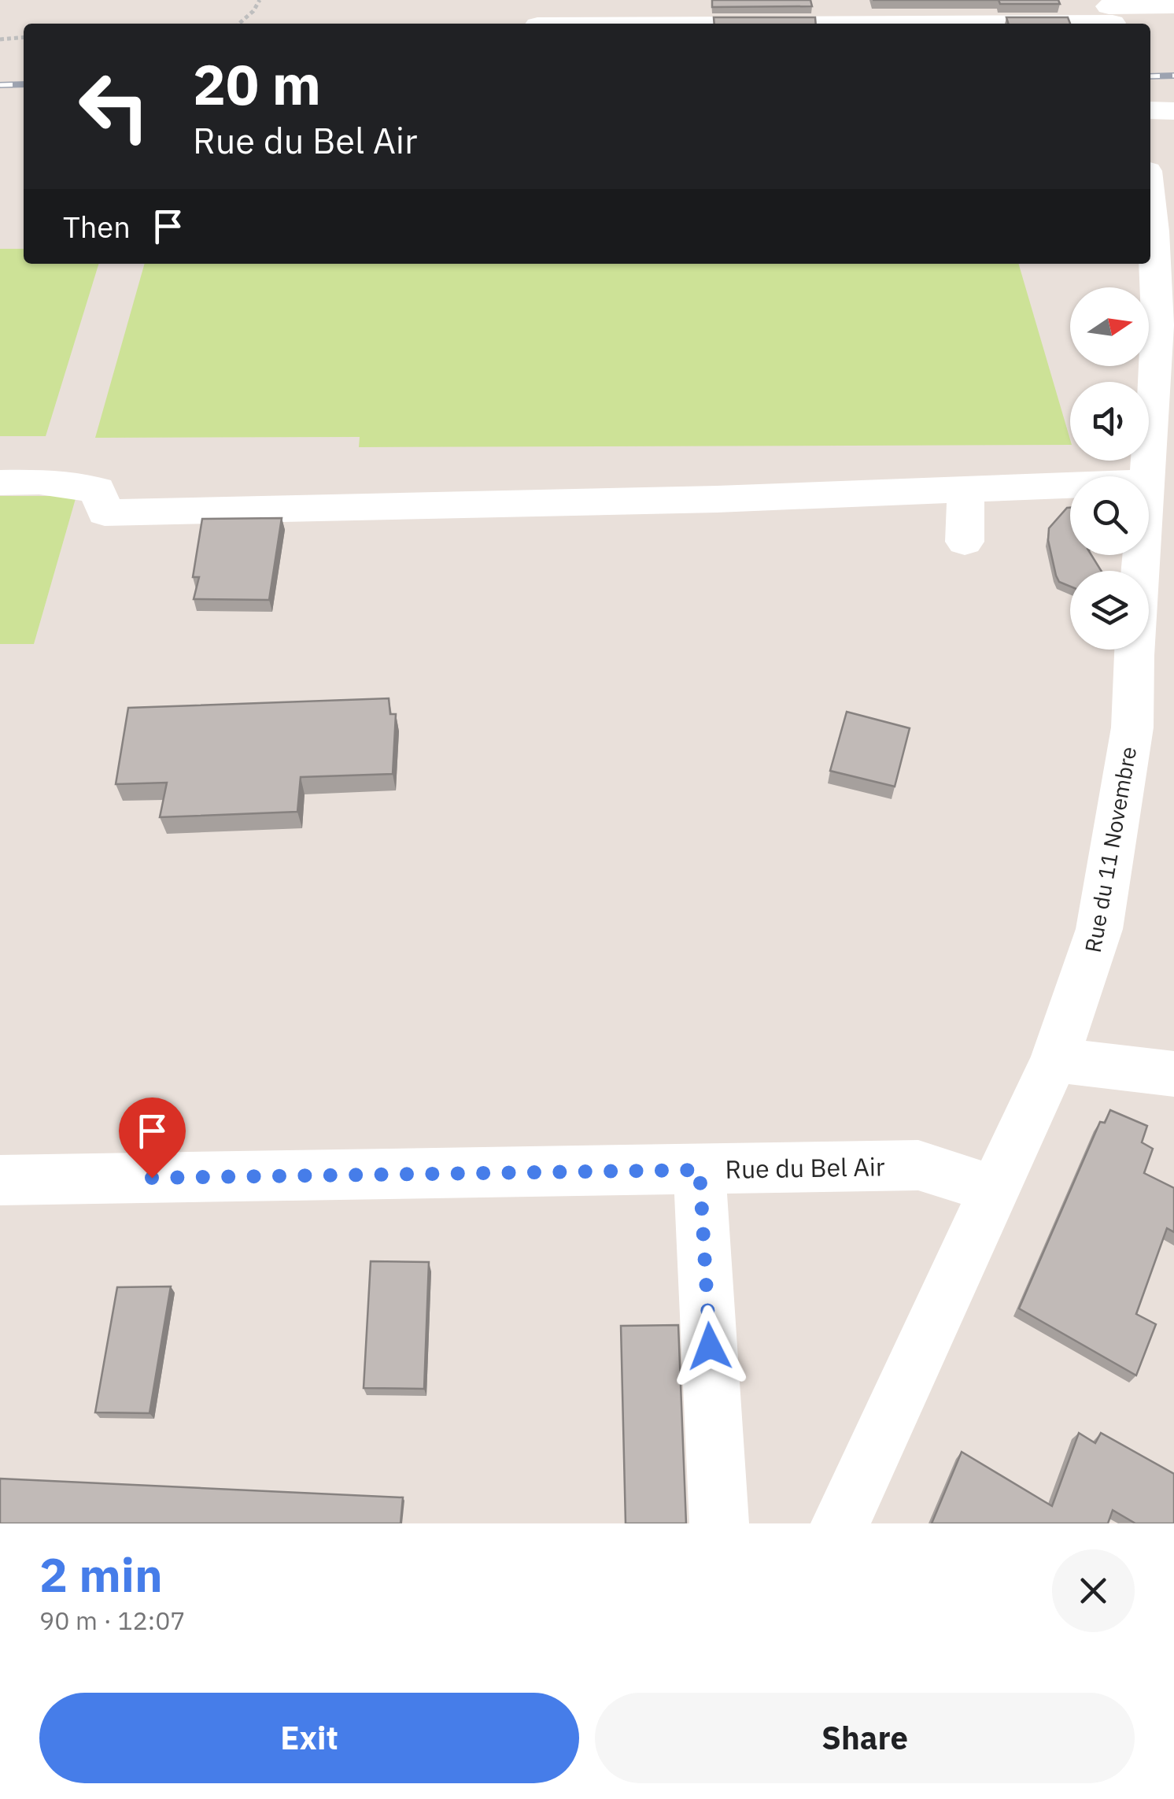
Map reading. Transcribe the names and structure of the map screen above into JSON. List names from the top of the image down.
{
  "streets": {
    "street": ["Rue du 11 Novembre", "Rue du Bel Air"]
  },
  "crossings": [
    ["Rue du 11 Novembre", "Rue du Bel Air"]
  ],
  "north": "right",
  "page": {
    "turn": ["20 m", "Rue du Bel Air"],
    "then": "Then",
    "heading": ["2 min", "90 m · 12:07"],
    "buttons": ["Exit", "Share"]
  }
}
